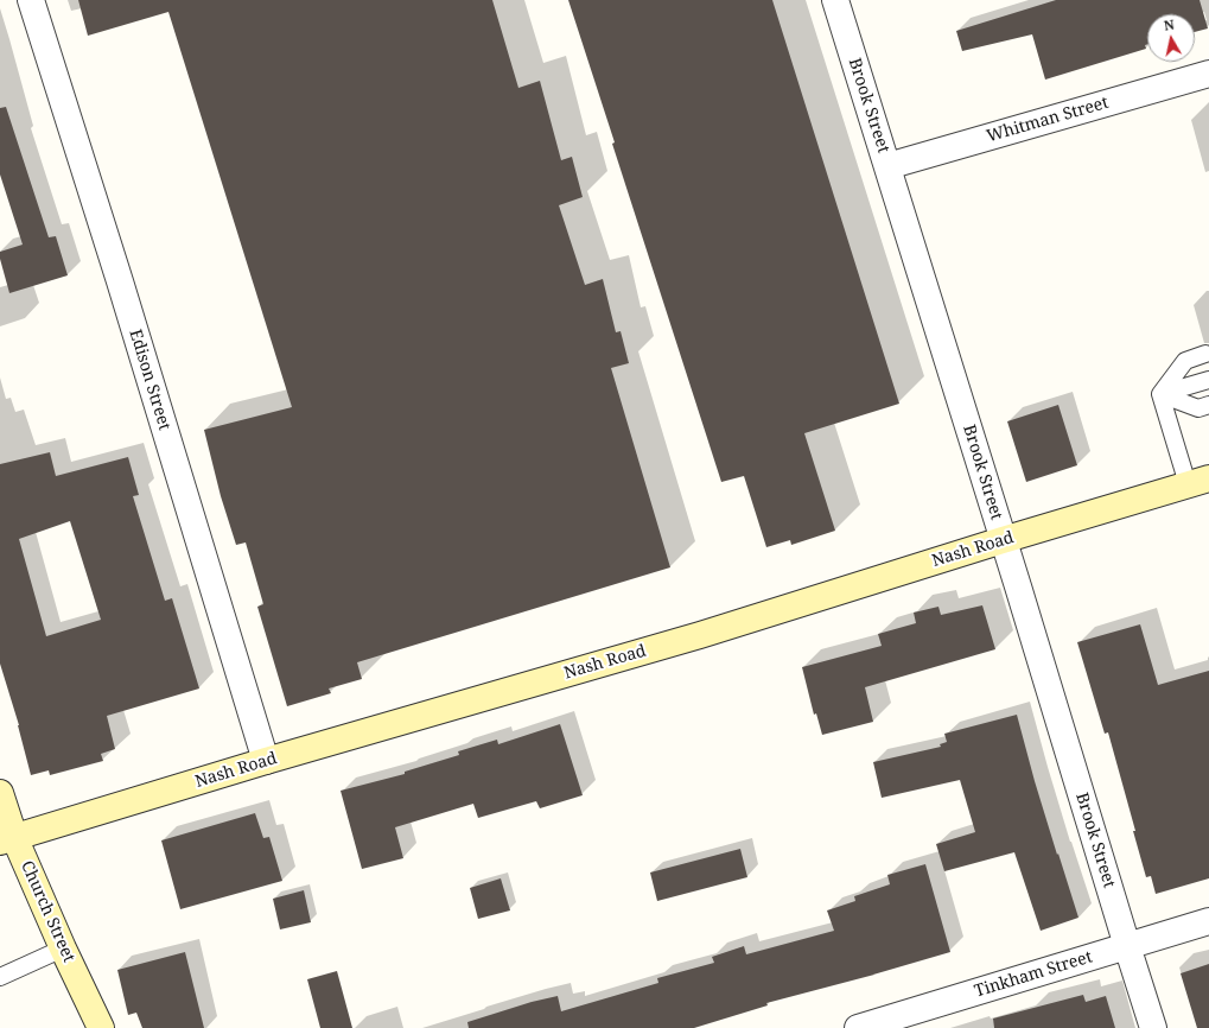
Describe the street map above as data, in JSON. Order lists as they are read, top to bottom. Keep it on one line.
{"streets":{"main road":["Nash Road","Church Street"],"street":["Brook Street","Whitman Street","Edison Street","Tinkham Street"]},"crossings":[["Brook Street","Whitman Street"],["Brook Street","Nash Road"],["Brook Street","Tinkham Street"],["Edison Street","Nash Road"],["Nash Road","Church Street"]],"north":"top"}
